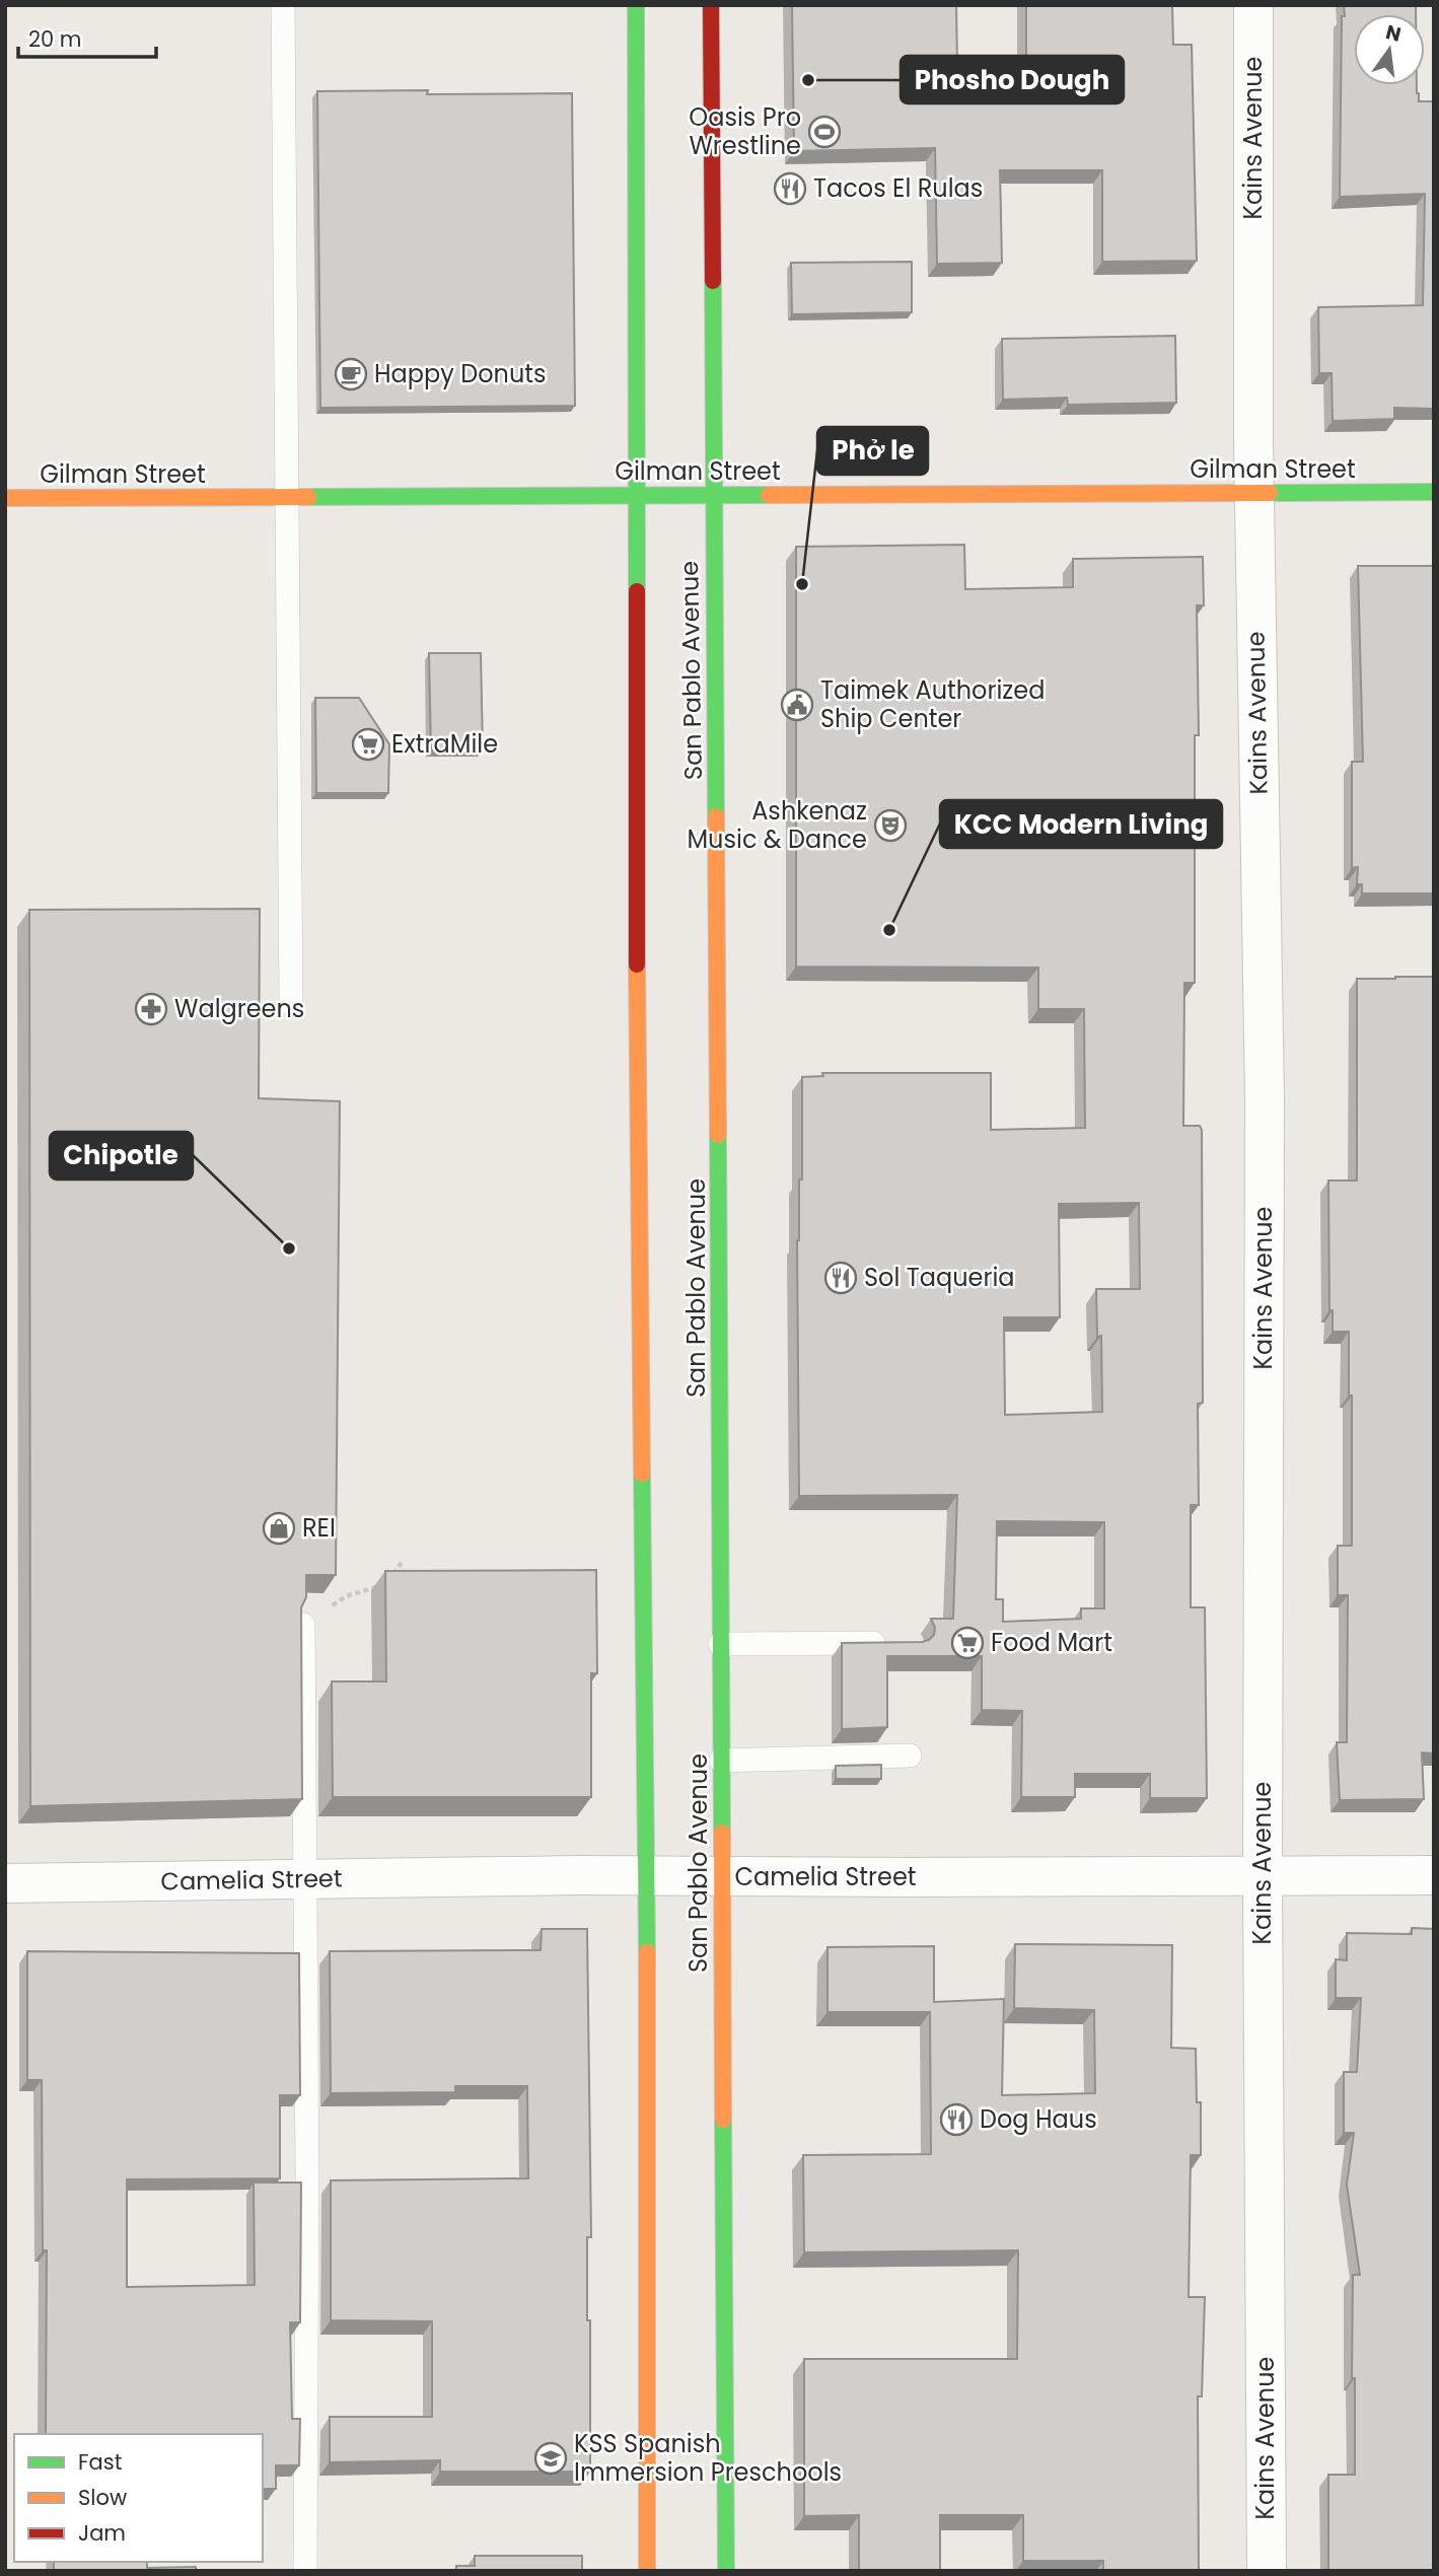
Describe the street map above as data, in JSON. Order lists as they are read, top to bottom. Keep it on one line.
{"streets":{"main road":["Gilman Street","San Pablo Avenue"],"street":["Kains Avenue","Camelia Street"]},"crossings":[["Kains Avenue","Gilman Street"],["Kains Avenue","Camelia Street"],["Gilman Street","San Pablo Avenue"],["San Pablo Avenue","Camelia Street"]],"places":{"other":["Phosho Dough","Phở le","KCC Modern Living","Chipotle"],"sports":["Oasis Pro Wrestline"],"restaurant":["Tacos El Rulas","Sol Taqueria","Dog Haus"],"cafe":["Happy Donuts"],"public building":["Taimek Authorized Ship Center"],"supermarket":["ExtraMile","Food Mart"],"theatre":["Ashkenaz Music & Dance"],"pharmacy":["Walgreens"],"shop":["REI"],"school or university":["KSS Spanish Immersion Preschools"]},"legend":["Fast","Slow","Jam"],"scale_bar":"20 m","north":"top"}
